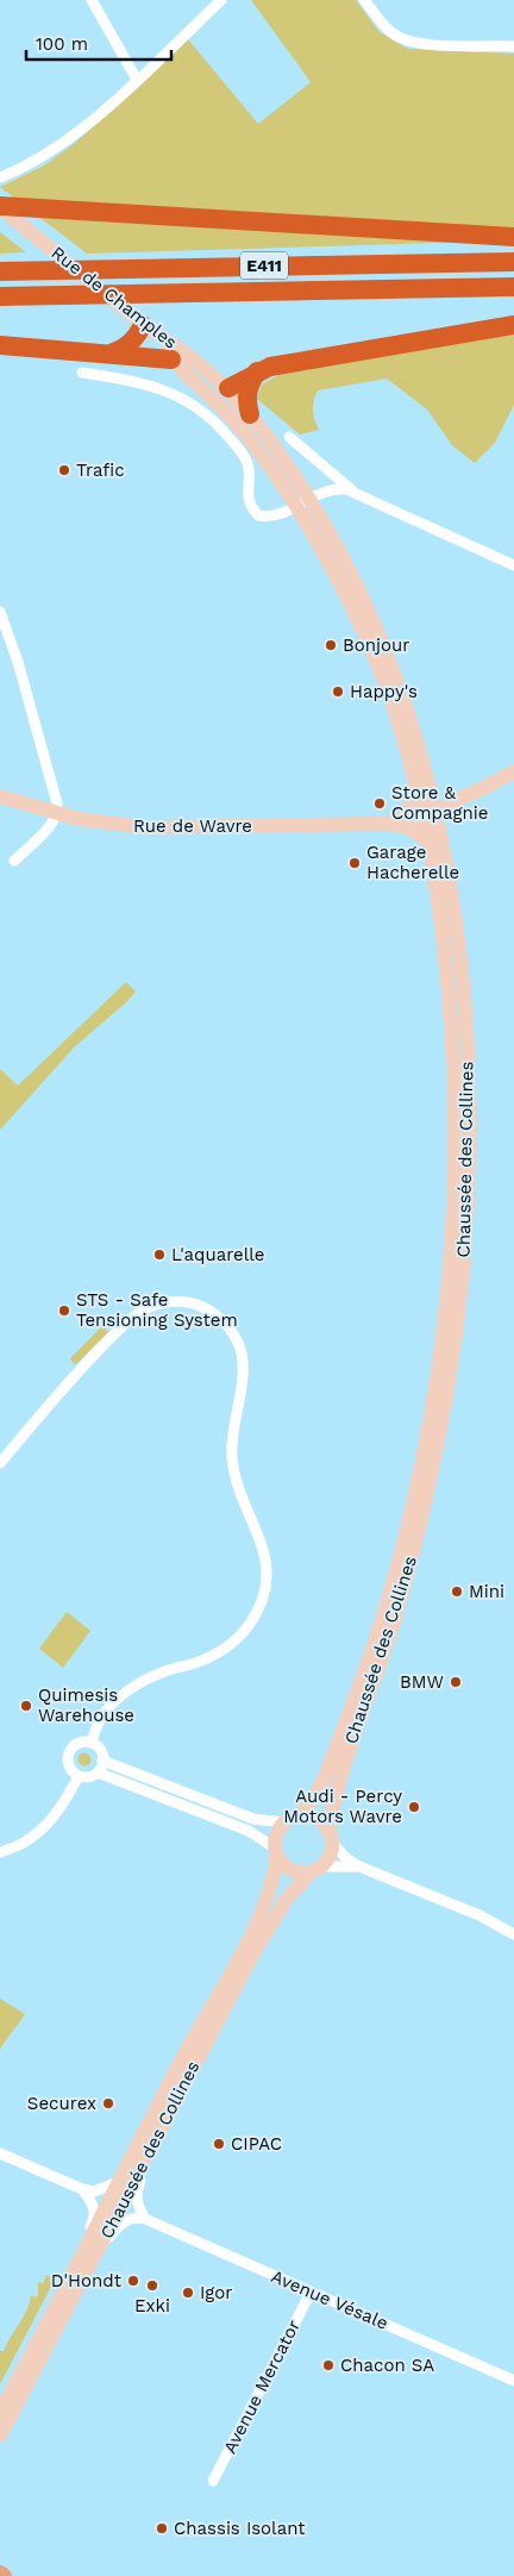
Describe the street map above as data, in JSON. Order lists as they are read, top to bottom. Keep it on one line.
{"streets":{"highway":["E411"],"main road":["Rue de Champles","Rue de Wavre","Chaussée des Collines"],"street":["Avenue Vésale","Avenue Mercator"]},"crossings":[["Rue de Champles","Chaussée des Collines"],["Rue de Wavre","Chaussée des Collines"],["Avenue Vésale","Avenue Mercator"]],"places":["Trafic","Bonjour","Happy's","Store & Compagnie","Garage Hacherelle","L'aquarelle","STS - Safe Tensioning System","Mini","BMW","Quimesis Warehouse","Audi - Percy Motors Wavre","Securex","CIPAC","D'Hondt","Exki","Igor","Chacon SA","Chassis Isolant"],"scale_bar":"100 m"}
